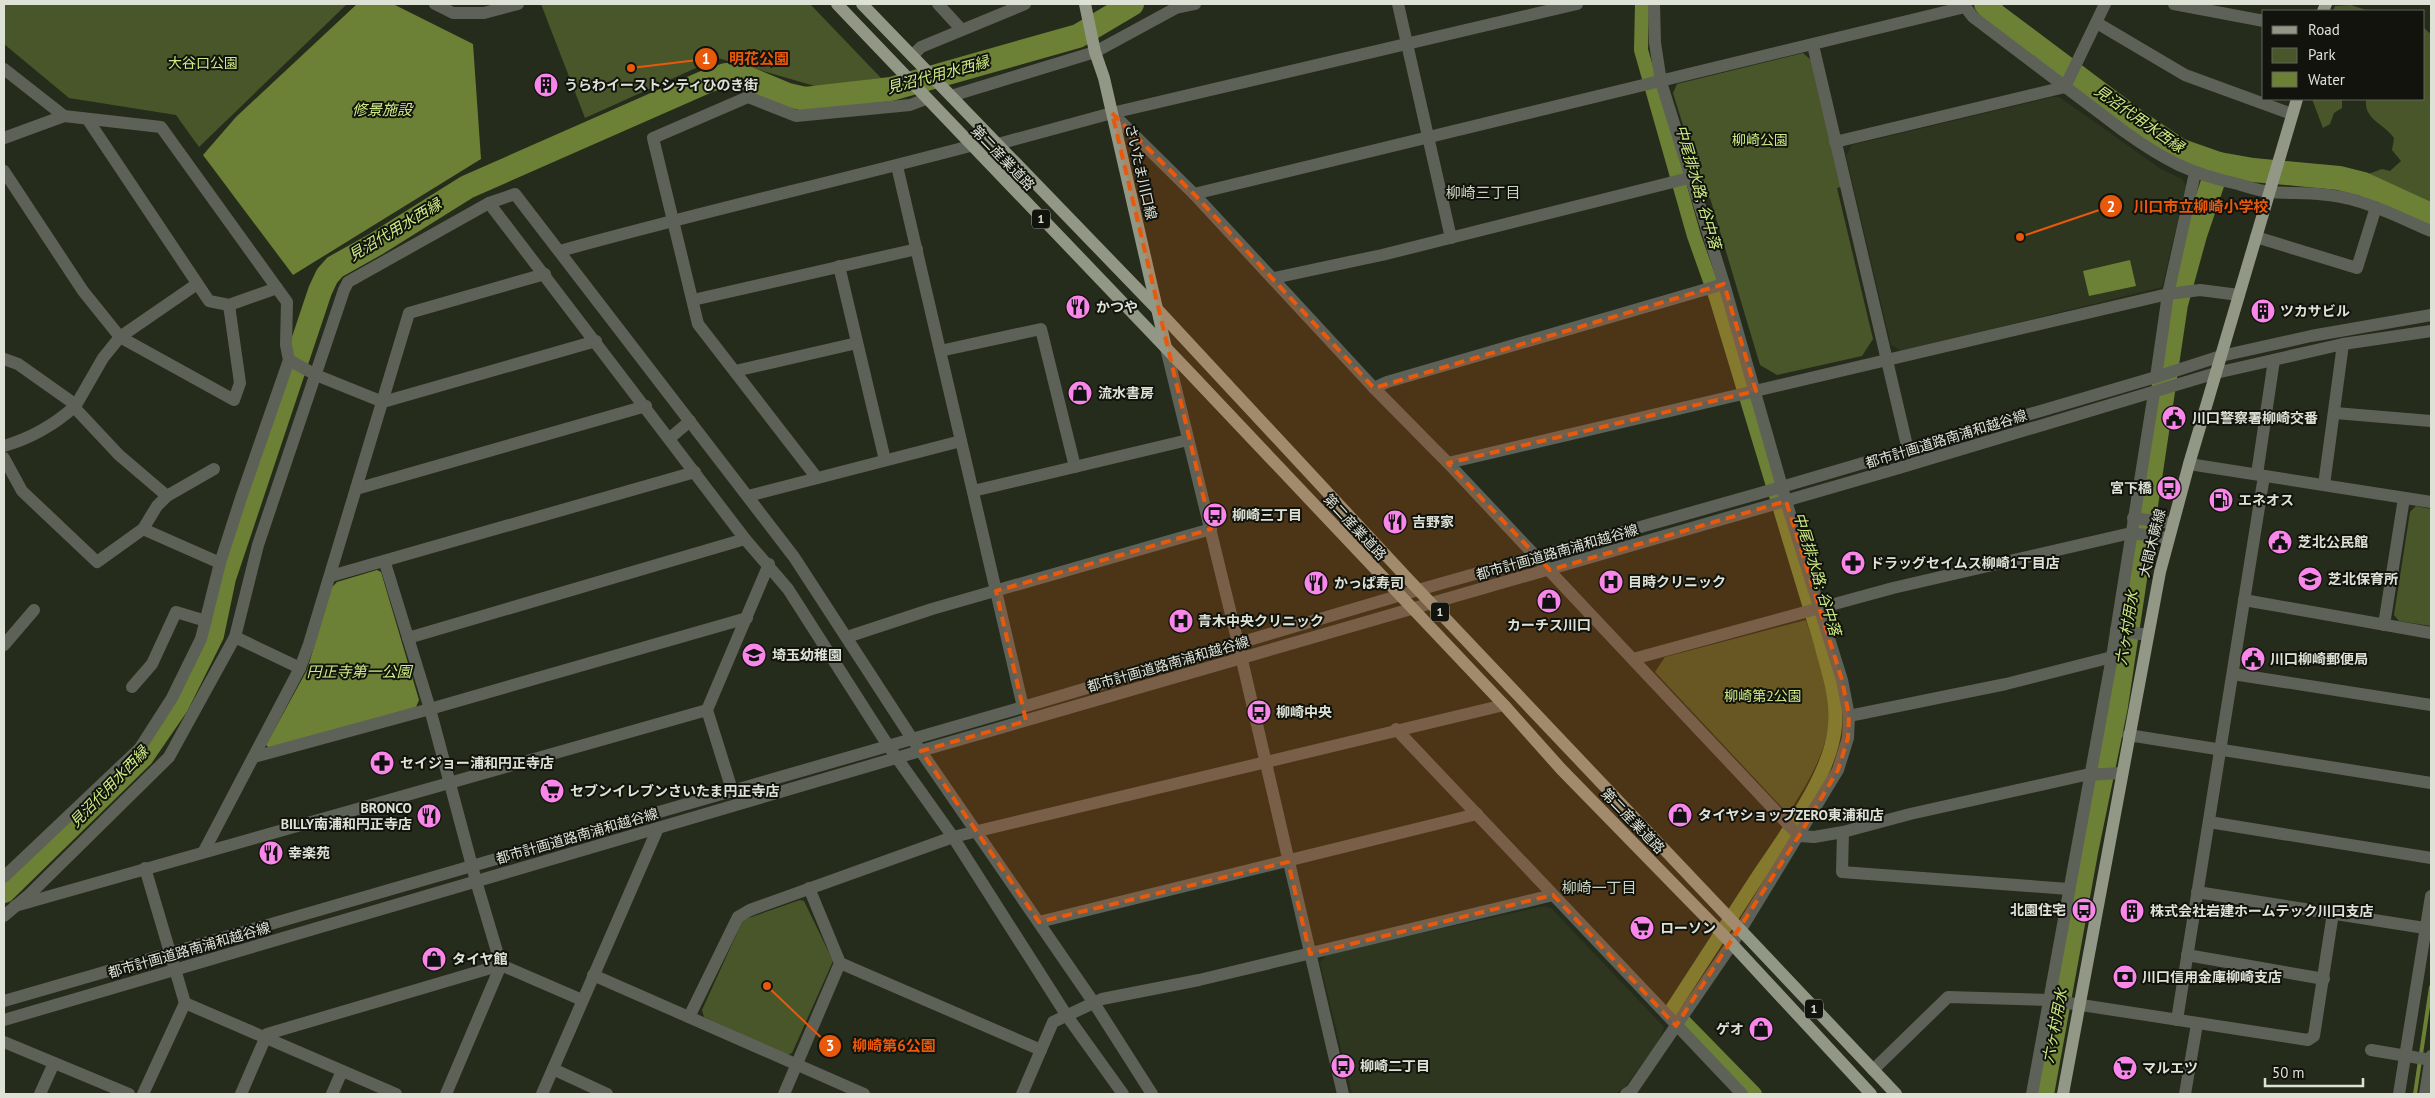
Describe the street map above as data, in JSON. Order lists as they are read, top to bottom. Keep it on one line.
{"streets":{"main road":["第二産業道路","さいたま川口線","1","大間木蕨線"],"street":["都市計画道路南浦和越谷線"]},"crossings":[["第二産業道路","さいたま川口線"],["第二産業道路","都市計画道路南浦和越谷線"],["都市計画道路南浦和越谷線","大間木蕨線"]],"districts":["柳崎三丁目","柳崎一丁目"],"water":["見沼代用水西縁","修景施設","中尾排水路; 谷中落","六ヶ村用水","円正寺第一公園"],"parks":["大谷口公園","柳崎公園","柳崎第2公園"],"places":{"other":["明花公園","川口市立柳崎小学校","柳崎第6公園"],"building":["うらわイーストシティひのき街","ツカサビル","株式会社岩建ホームテック川口支店"],"restaurant":["かつや","吉野家","かっぱ寿司","BRONCO BILLY南浦和円正寺店","幸楽苑"],"shop":["流水書房","カーチス川口","タイヤショップZERO東浦和店","タイヤ館","ゲオ"],"public building":["川口警察署柳崎交番","芝北公民館","川口柳崎郵便局"],"bus stop":["宮下橋","柳崎三丁目","柳崎中央","北園住宅","柳崎二丁目"],"fuel station":["エネオス"],"pharmacy":["ドラッグセイムス柳崎1丁目店","セイジョー浦和円正寺店"],"school or university":["芝北保育所","埼玉幼稚園"],"hospital":["目時クリニック","青木中央クリニック"],"supermarket":["セブンイレブンさいたま円正寺店","ローソン","マルエツ"],"bank":["川口信用金庫柳崎支店"]},"legend":["Road","Park","Water"],"scale_bar":"50 m"}
